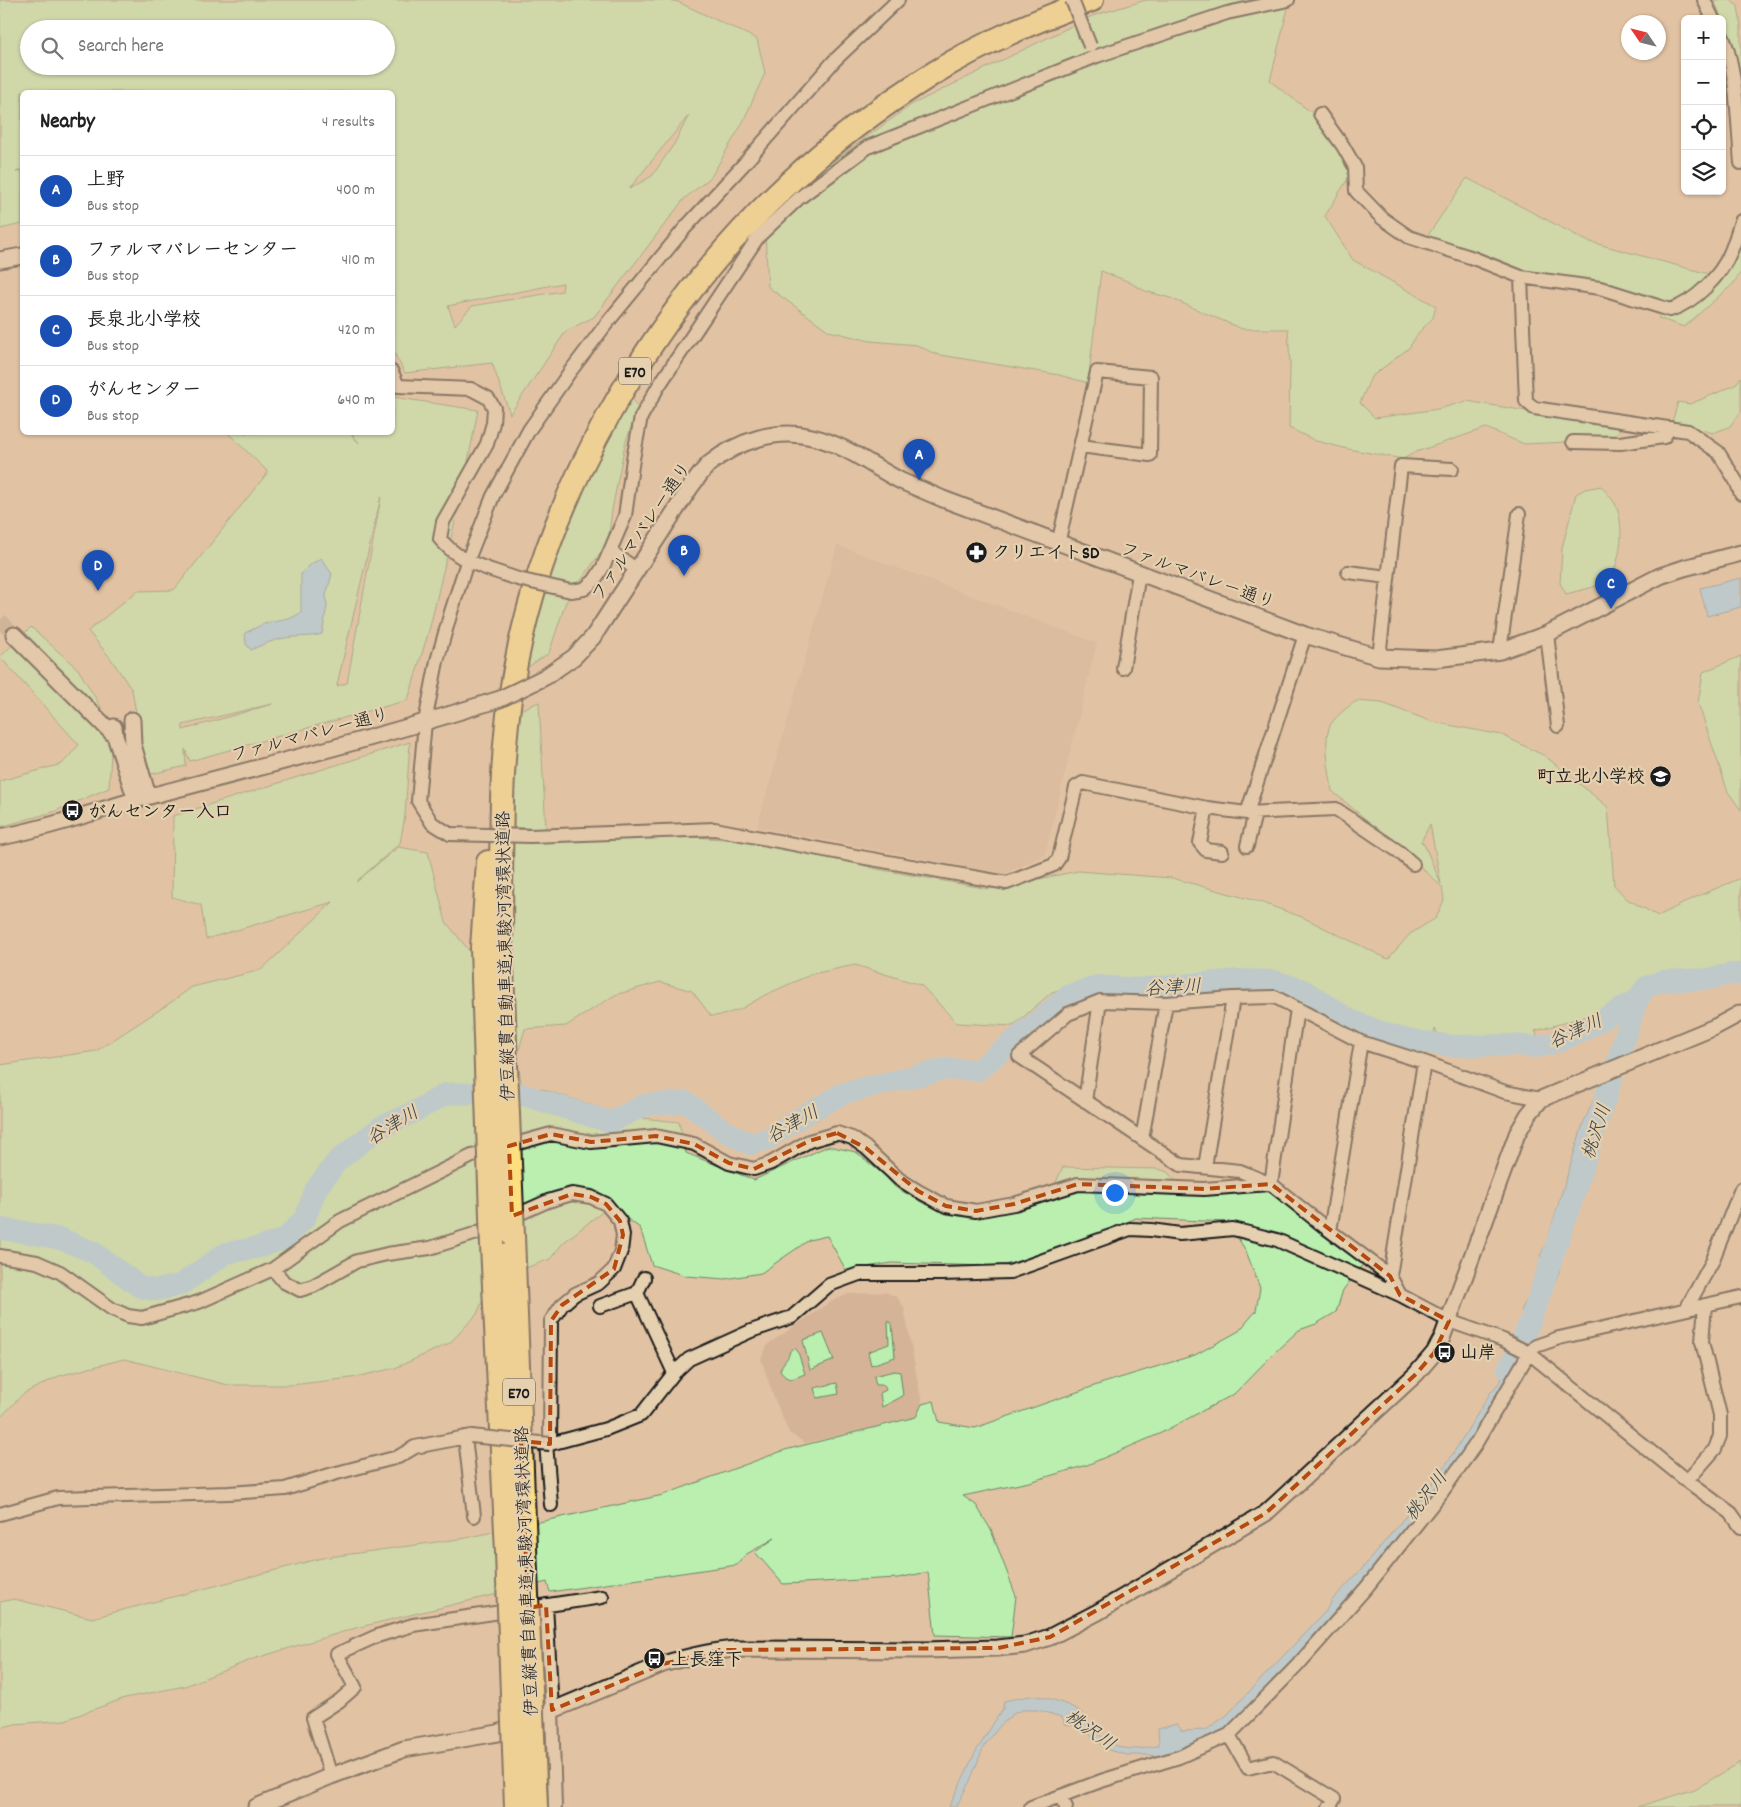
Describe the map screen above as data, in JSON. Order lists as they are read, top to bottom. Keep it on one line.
{"streets":{"highway":["E70","伊豆縦貫自動車道;東駿河湾環状道路"],"street":["ファルマバレー通り"]},"water":["谷津川","桃沢川"],"places":{"pharmacy":["クリエイトSD"],"school or university":["町立北小学校"],"bus stop":["がんセンター入口","山岸","上長窪下"]},"north":"top left","page":{"map_buttons":["+","−"],"search":"Search here","heading":["Nearby","4 results"],"list":[{"mark":"A","name":"上野","note":"Bus stop","value":"400 m"},{"mark":"B","name":"ファルマバレーセンター","note":"Bus stop","value":"410 m"},{"mark":"C","name":"長泉北小学校","note":"Bus stop","value":"420 m"},{"mark":"D","name":"がんセンター","note":"Bus stop","value":"640 m"}],"pins":["A","B","D","C"]}}
